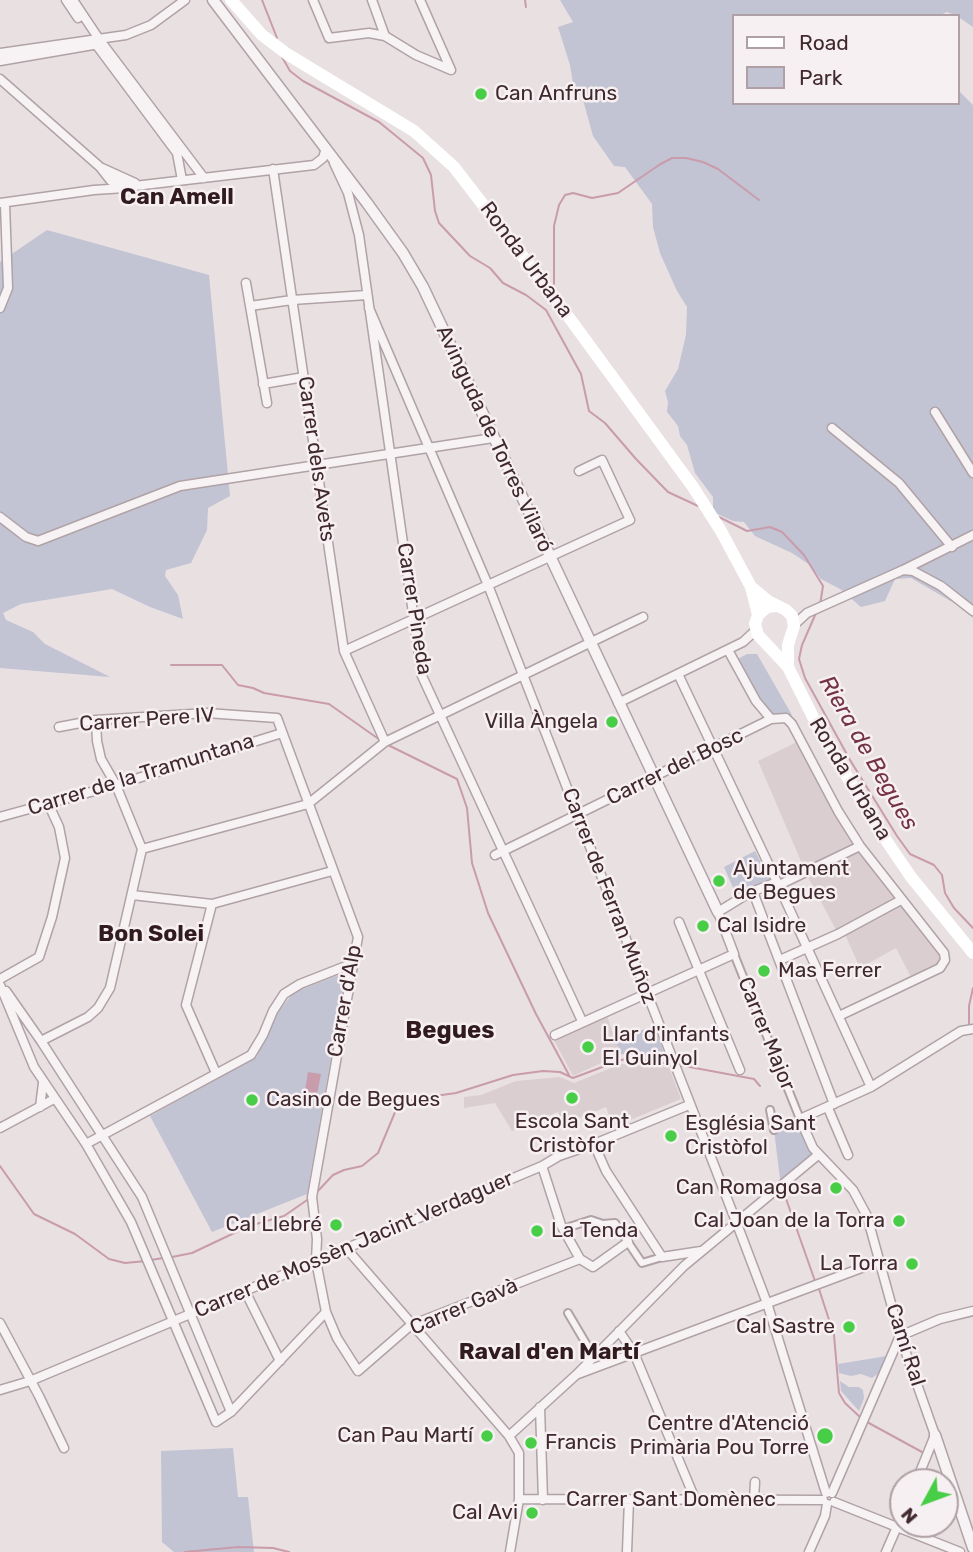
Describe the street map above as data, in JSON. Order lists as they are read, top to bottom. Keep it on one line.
{"streets":{"main road":["Ronda Urbana"],"street":["Avinguda de Torres Vilaró","Carrer dels Avets","Carrer Pineda","Carrer Pere IV","Carrer del Bosc","Carrer de la Tramuntana","Carrer de Ferran Muñoz","Carrer d'Alp","Carrer Major","Carrer de Mossèn Jacint Verdaguer","Carrer Gavà","Camí Ral","Carrer Sant Domènec"]},"crossings":[["Avinguda de Torres Vilaró","Carrer Pineda"],["Avinguda de Torres Vilaró","Carrer del Bosc"],["Avinguda de Torres Vilaró","Carrer Major"],["Carrer Pineda","Carrer del Bosc"],["Carrer Pineda","Carrer de Ferran Muñoz"],["Carrer Pere IV","Carrer d'Alp"],["Carrer del Bosc","Carrer de Ferran Muñoz"],["Carrer de la Tramuntana","Carrer d'Alp"],["Carrer de Ferran Muñoz","Carrer de Mossèn Jacint Verdaguer"],["Carrer de Ferran Muñoz","Carrer Sant Domènec"],["Carrer d'Alp","Carrer de Mossèn Jacint Verdaguer"],["Carrer d'Alp","Carrer Gavà"],["Carrer Major","Camí Ral"]],"districts":["Can Amell","Bon Solei","Begues","Raval d'en Martí"],"water":["Riera de Begues"],"places":["Can Anfruns","Villa Àngela","Ajuntament de Begues","Cal Isidre","Mas Ferrer","Llar d'infants El Guinyol","Escola Sant Cristòfor","Casino de Begues","Església Sant Cristòfol","Can Romagosa","Cal Joan de la Torra","Cal Llebré","La Tenda","La Torra","Cal Sastre","Can Pau Martí","Centre d'Atenció Primària Pou Torre","Francis","Cal Avi"],"legend":["Road","Park"],"north":"bottom left"}
